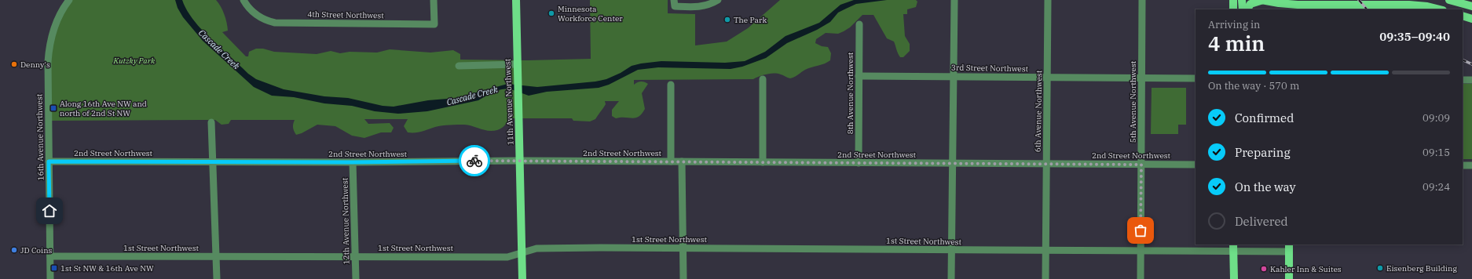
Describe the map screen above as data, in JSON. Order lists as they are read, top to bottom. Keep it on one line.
{"streets":{"main road":["11th Avenue Northwest"],"street":["4th Street Northwest","3rd Street Northwest","8th Avenue Northwest","5th Avenue Northwest","6th Avenue Northwest","16th Avenue Northwest","2nd Street Northwest","12th Avenue Northwest","1st Street Northwest"]},"crossings":[["3rd Street Northwest","8th Avenue Northwest"],["3rd Street Northwest","5th Avenue Northwest"],["3rd Street Northwest","6th Avenue Northwest"],["8th Avenue Northwest","2nd Street Northwest"],["11th Avenue Northwest","2nd Street Northwest"],["11th Avenue Northwest","1st Street Northwest"],["5th Avenue Northwest","2nd Street Northwest"],["5th Avenue Northwest","1st Street Northwest"],["6th Avenue Northwest","2nd Street Northwest"],["6th Avenue Northwest","1st Street Northwest"],["16th Avenue Northwest","2nd Street Northwest"],["16th Avenue Northwest","1st Street Northwest"],["2nd Street Northwest","12th Avenue Northwest"],["12th Avenue Northwest","1st Street Northwest"]],"water":["Cascade Creek"],"parks":["Kutzky Park"],"places":{"other":["Minnesota Workforce Center","The Park","Denny's","JD Coins","Eisenberg Building","Kahler Inn & Suites"],"transit":["Along 16th Ave NW and north of 2nd St NW","1st St NW & 16th Ave NW"]},"page":{"heading":["4 min","Arriving in","09:35–09:40"],"bar":"On the way · 570 m","list":[["Confirmed","09:09"],["Preparing","09:15"],["On the way","09:24"],"Delivered"]}}
